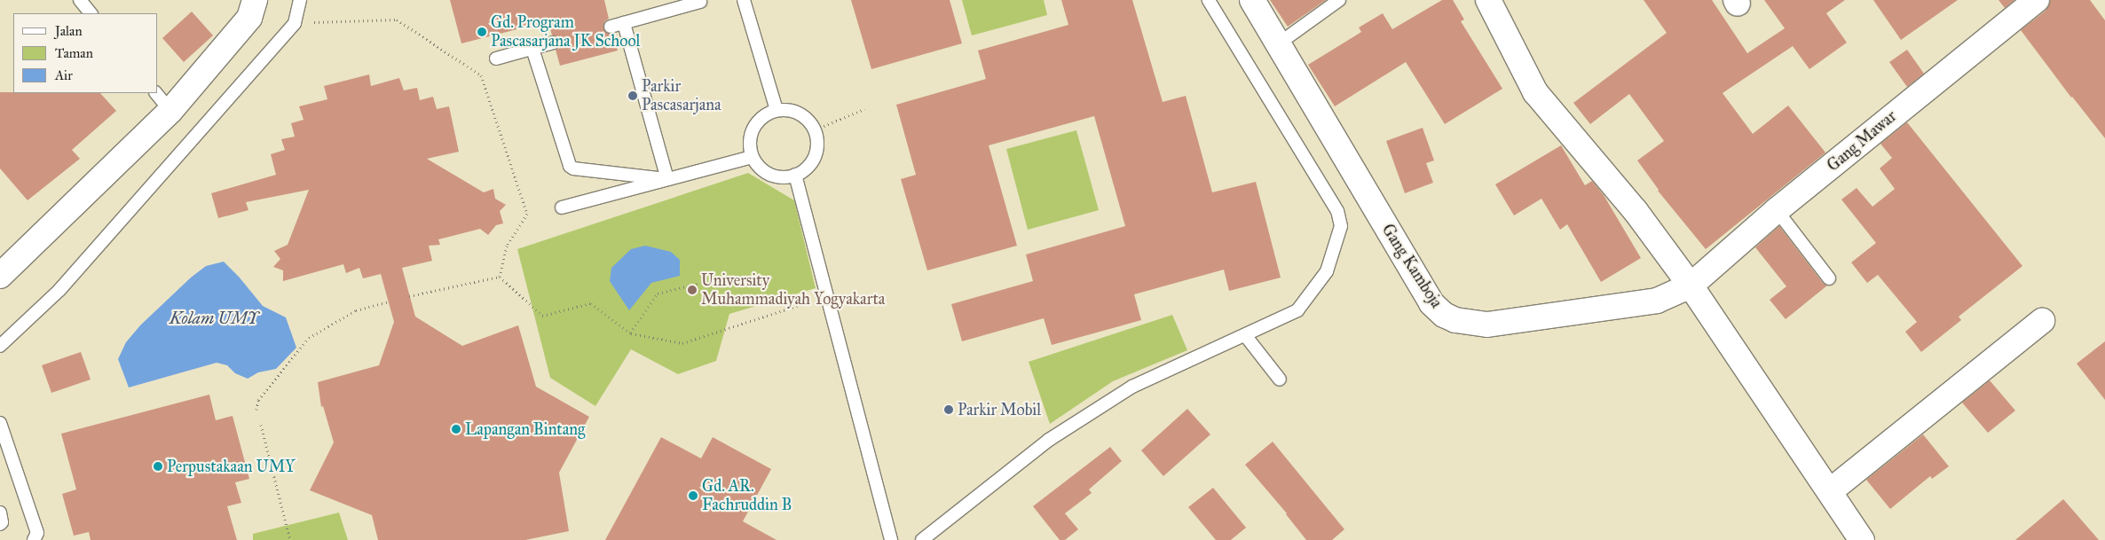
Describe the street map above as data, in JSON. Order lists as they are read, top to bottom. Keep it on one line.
{"streets":{"street":["Gang Mawar","Gang Kamboja"]},"crossings":[["Gang Mawar","Gang Kamboja"]],"water":["Kolam UMY"],"places":["Gd. Program Pascasarjana JK School","Parkir Pascasarjana","University Muhammadiyah Yogyakarta","Parkir Mobil","Lapangan Bintang","Perpustakaan UMY","Gd. AR. Fachruddin B"],"legend":["Jalan","Taman","Air"]}
